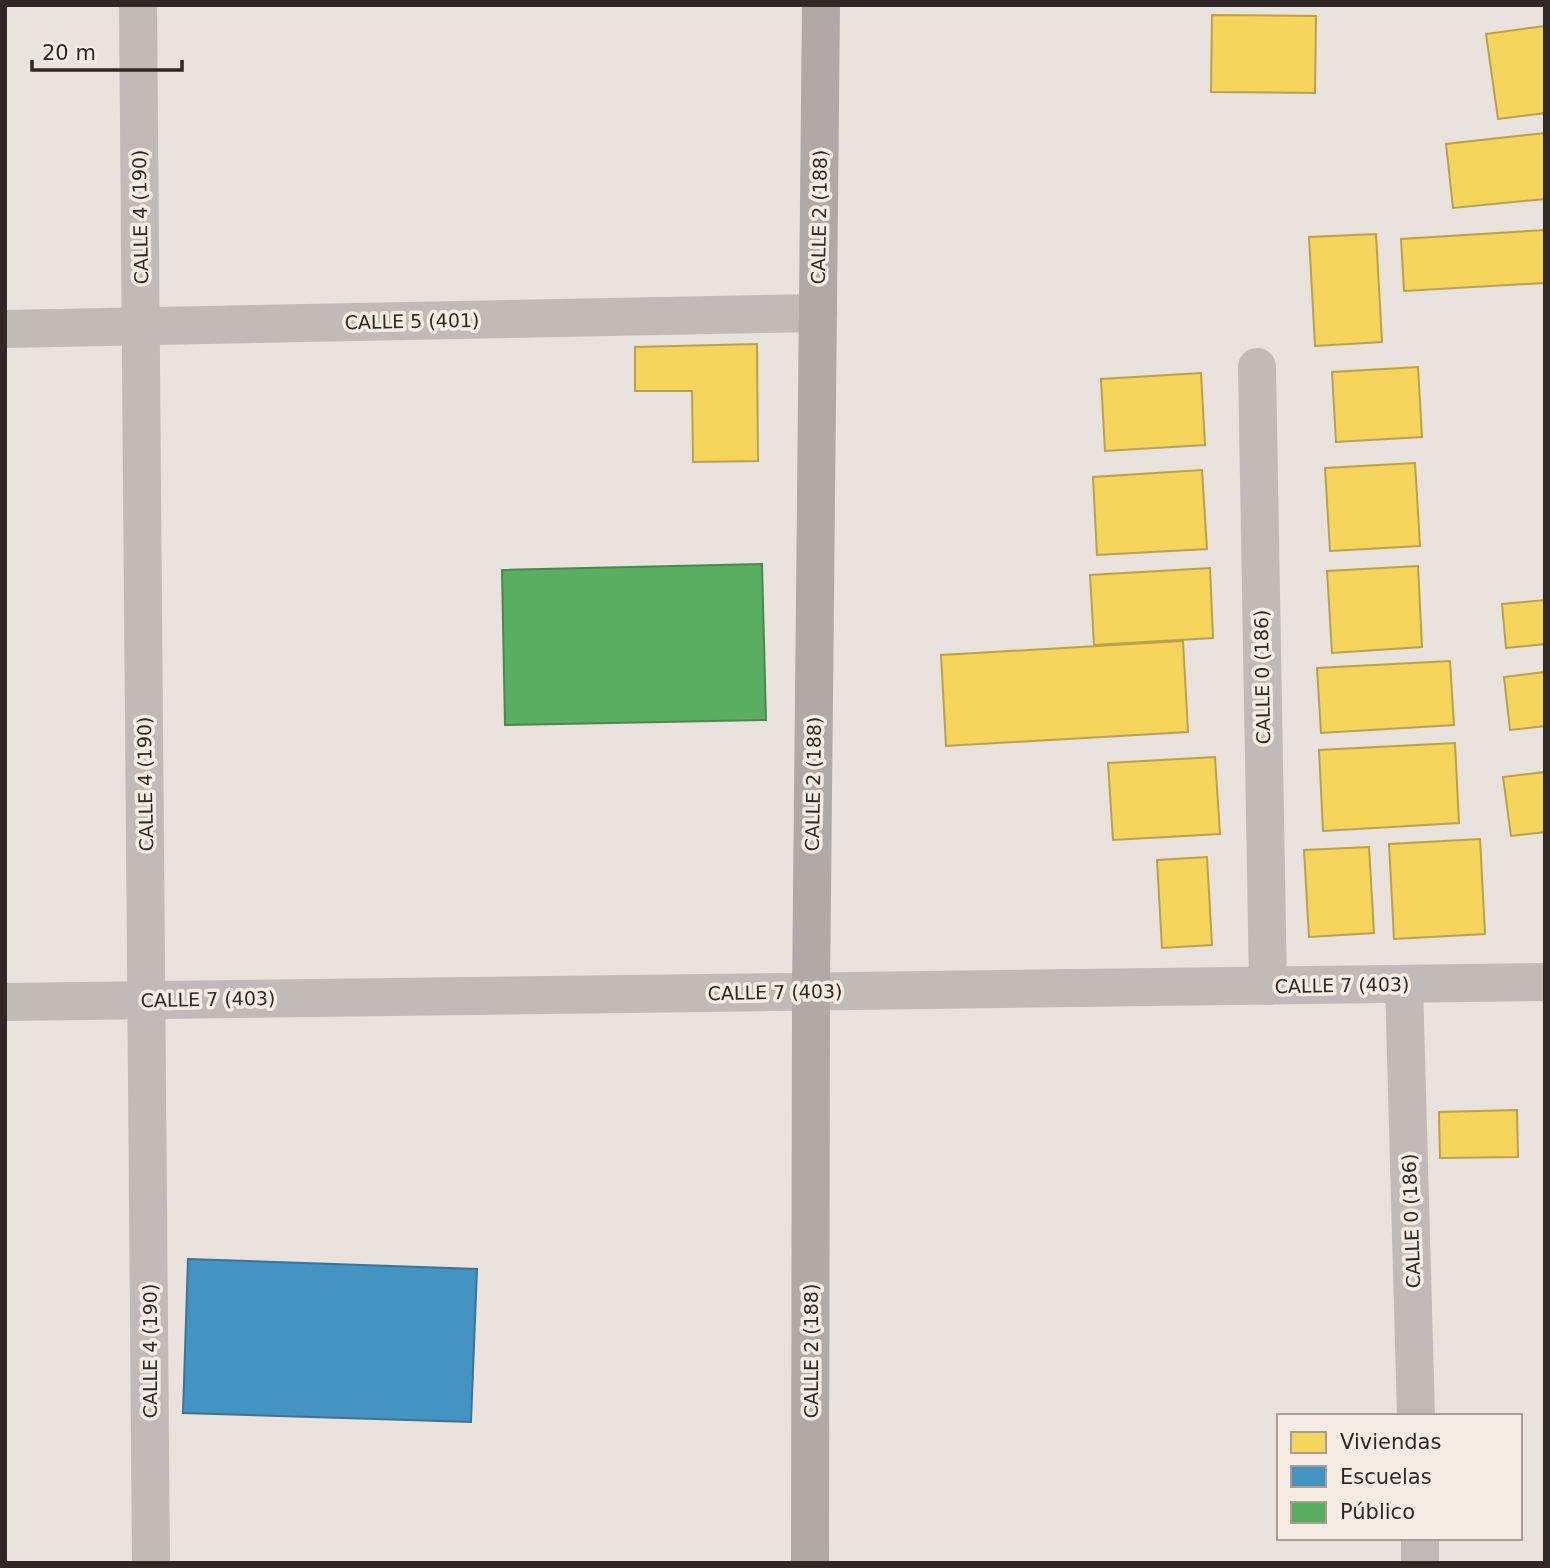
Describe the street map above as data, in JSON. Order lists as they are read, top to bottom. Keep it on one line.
{"streets":{"main road":["CALLE 2 (188)"],"street":["CALLE 4 (190)","CALLE 5 (401)","CALLE 0 (186)","CALLE 7 (403)"]},"crossings":[["CALLE 4 (190)","CALLE 5 (401)"],["CALLE 4 (190)","CALLE 7 (403)"],["CALLE 2 (188)","CALLE 5 (401)"],["CALLE 2 (188)","CALLE 7 (403)"],["CALLE 0 (186)","CALLE 7 (403)"]],"legend":["Viviendas","Escuelas","Público"],"scale_bar":"20 m"}
